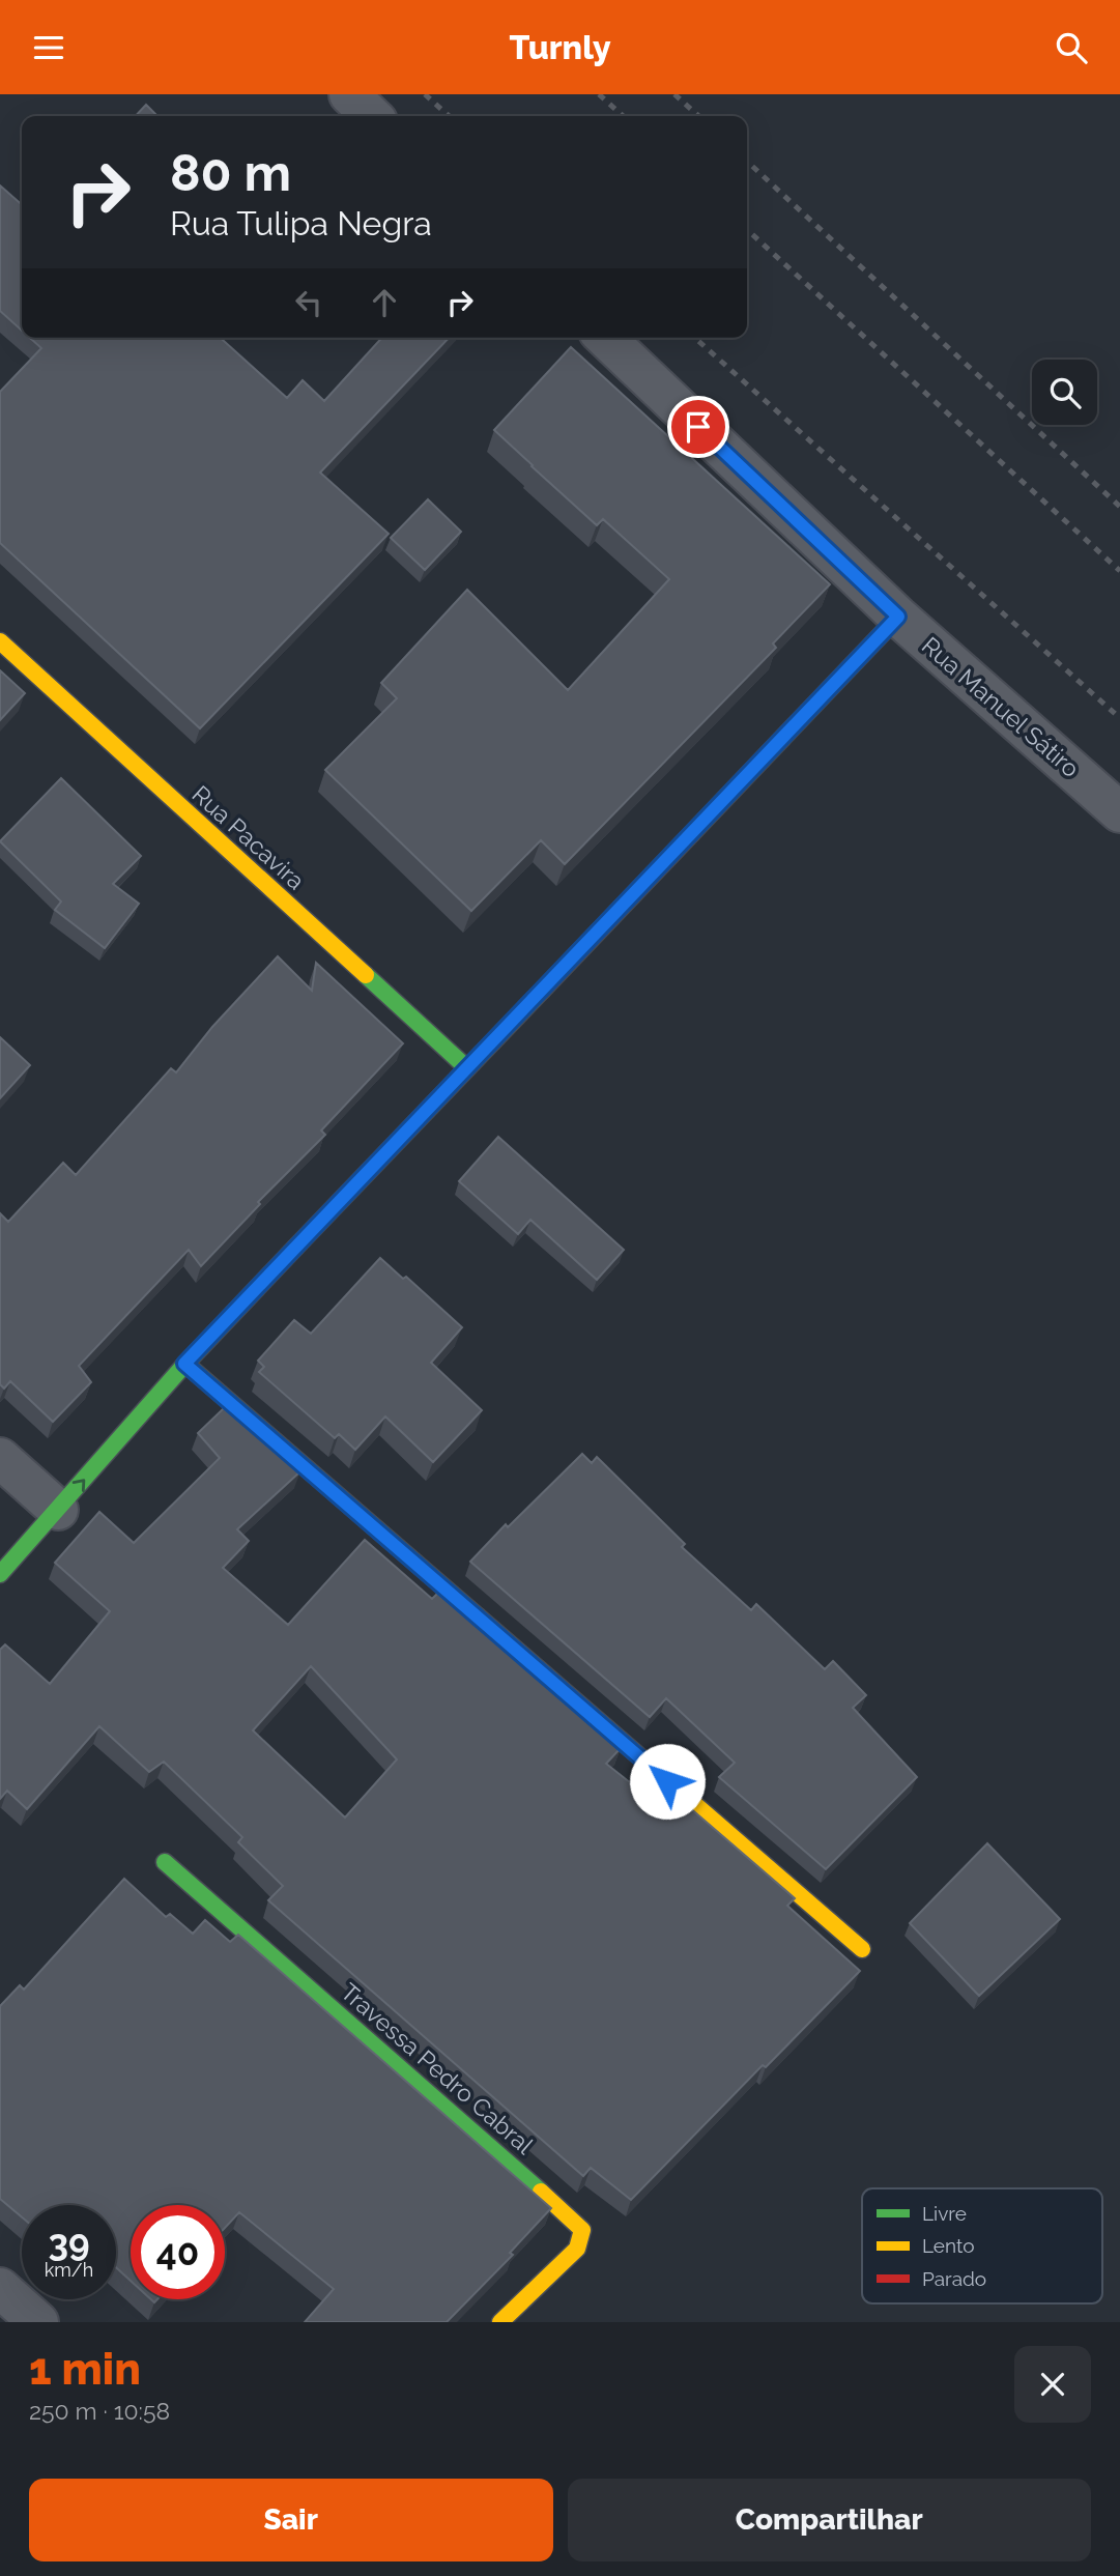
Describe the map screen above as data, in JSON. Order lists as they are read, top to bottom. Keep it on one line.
{"streets":{"street":["Rua Manuel Sátiro","Rua Pacavira","Travessa Pedro Cabral"]},"legend":["Livre","Lento","Parado"],"page":{"header":"Turnly","turn":["80 m","Rua Tulipa Negra"],"speed":"39 km/h","limit":"40","heading":["1 min","250 m · 10:58"],"buttons":["Sair","Compartilhar"]}}
